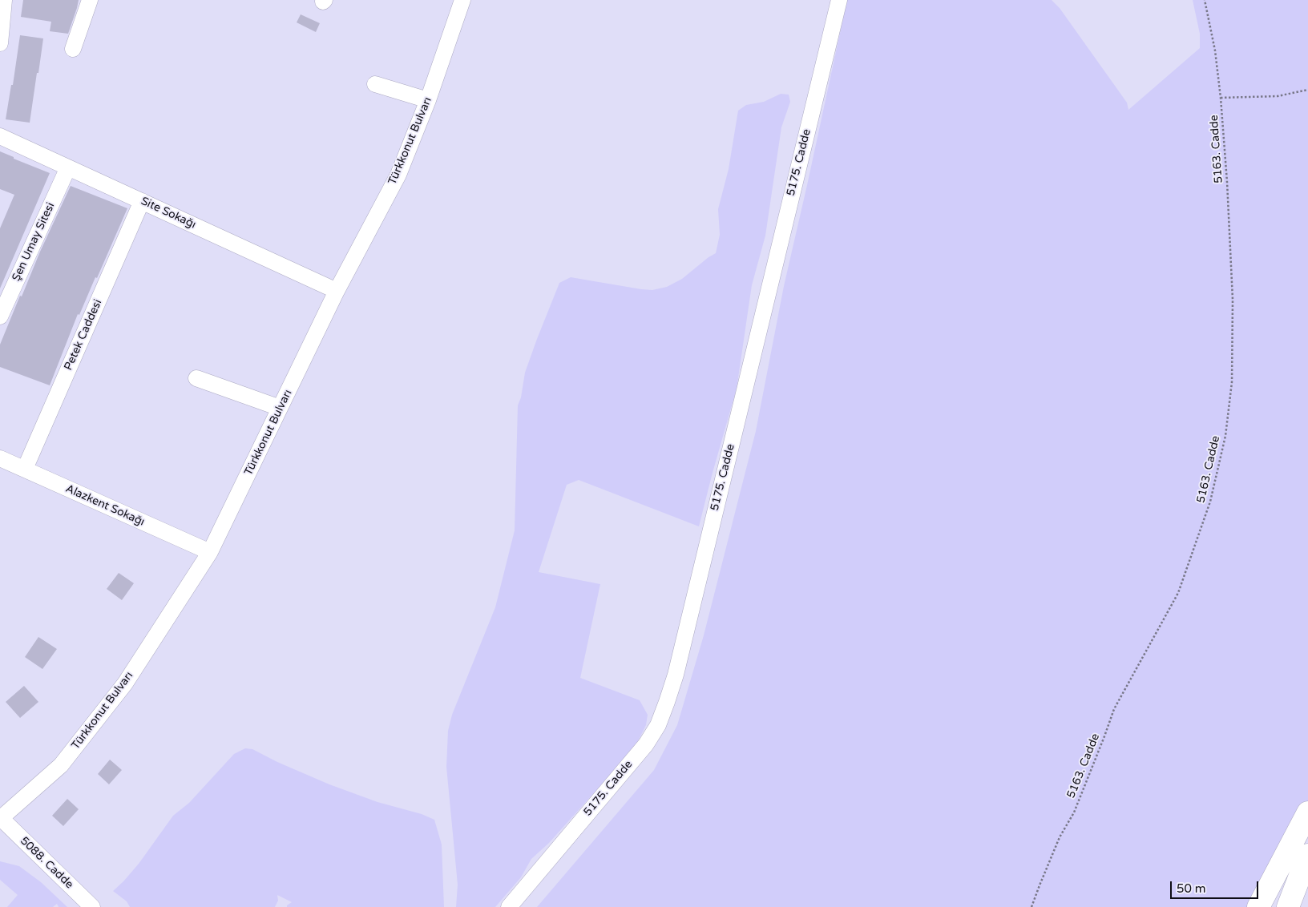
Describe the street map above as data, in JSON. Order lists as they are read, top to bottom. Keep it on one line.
{"streets":{"street":["Türkkonut Bulvarı","5175. Cadde","Site Sokağı","Şen Umay Sitesi","Petek Caddesi","Alazkent Sokağı","5088. Cadde"],"path":["5163. Cadde"]},"crossings":[["Türkkonut Bulvarı","Site Sokağı"],["Türkkonut Bulvarı","Alazkent Sokağı"],["Türkkonut Bulvarı","5088. Cadde"],["Site Sokağı","Şen Umay Sitesi"],["Site Sokağı","Petek Caddesi"],["Petek Caddesi","Alazkent Sokağı"]],"scale_bar":"50 m"}
